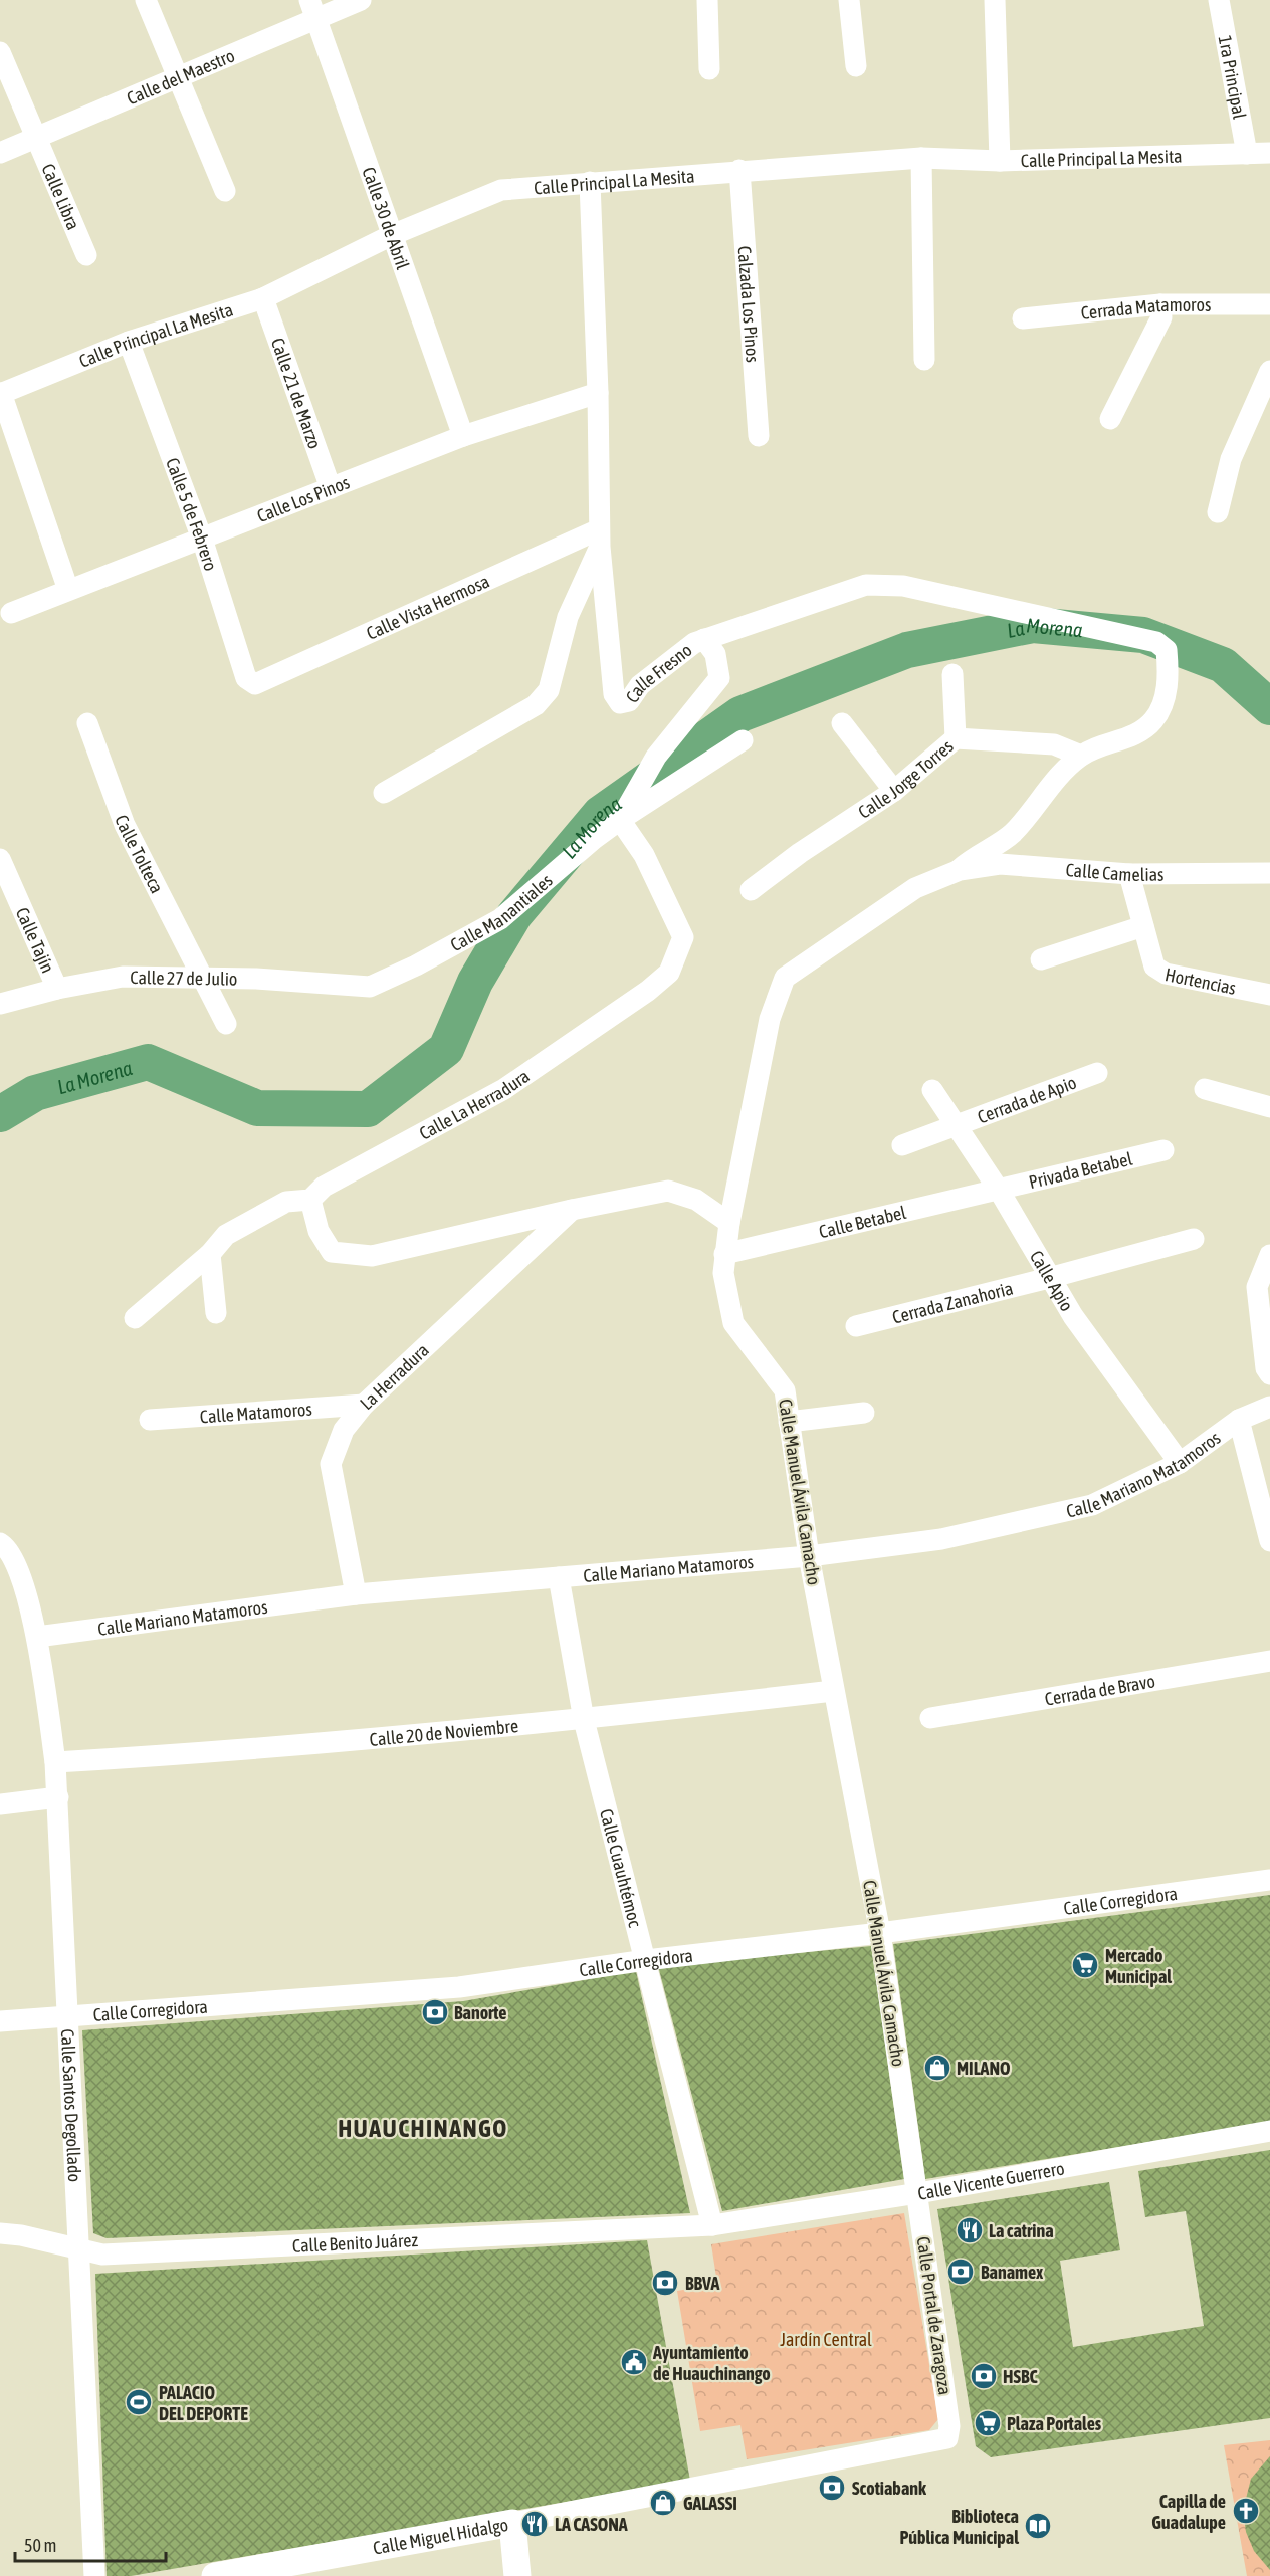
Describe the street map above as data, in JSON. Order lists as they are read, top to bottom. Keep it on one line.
{"streets":{"main road":["Calle Miguel Hidalgo"],"street":["Calle del Maestro","1ra Principal","Calle Principal La Mesita","Calle Libra","Calle 30 de Abril","Calzada Los Pinos","Cerrada Matamoros","Calle 21 de Marzo","Calle Los Pinos","Calle 5 de Febrero","Calle Vista Hermosa","Calle Fresno","Calle Jorge Torres","Calle Tolteca","Calle Camelias","Calle Manantiales","Calle Tajín","Calle 27 de Julio","Hortencias","Cerrada de Apio","Calle La Herradura","Privada Betabel","Calle Betabel","Calle Apio","Cerrada Zanahoria","La Herradura","Calle Matamoros","Calle Mariano Matamoros","Calle Manuel Ávila Camacho","Cerrada de Bravo","Calle 20 de Noviembre","Calle Cuauhtémoc","Calle Corregidora","Calle Santos Degollado","Calle Vicente Guerrero","Calle Benito Juárez","Calle Portal de Zaragoza"]},"crossings":[["Calle del Maestro","Calle Libra"],["Calle del Maestro","Calle 30 de Abril"],["1ra Principal","Calle Principal La Mesita"],["Calle Principal La Mesita","Calle 30 de Abril"],["Calle Principal La Mesita","Calzada Los Pinos"],["Calle Principal La Mesita","Calle 21 de Marzo"],["Calle Principal La Mesita","Calle 5 de Febrero"],["Calle Principal La Mesita","Calle Fresno"],["Calle 30 de Abril","Calle Los Pinos"],["Calle 21 de Marzo","Calle Los Pinos"],["Calle Los Pinos","Calle 5 de Febrero"],["Calle Los Pinos","Calle Fresno"],["Calle 5 de Febrero","Calle Vista Hermosa"],["Calle Vista Hermosa","Calle Fresno"],["Calle Fresno","Calle Jorge Torres"],["Calle Fresno","Calle Manantiales"],["Calle Tolteca","Calle 27 de Julio"],["Calle Camelias","Hortencias"],["Calle Camelias","Calle Manuel Ávila Camacho"],["Calle Manantiales","Calle 27 de Julio"],["Calle Manantiales","Calle La Herradura"],["Calle Tajín","Calle 27 de Julio"],["Cerrada de Apio","Calle Apio"],["Privada Betabel","Calle Betabel"],["Privada Betabel","Calle Apio"],["Calle Betabel","Calle Apio"],["Calle Betabel","Calle Manuel Ávila Camacho"],["Calle Apio","Cerrada Zanahoria"],["Calle Apio","Calle Mariano Matamoros"],["La Herradura","Calle Matamoros"],["La Herradura","Calle Mariano Matamoros"],["Calle Mariano Matamoros","Calle Manuel Ávila Camacho"],["Calle Mariano Matamoros","Calle Cuauhtémoc"],["Calle Mariano Matamoros","Calle Santos Degollado"],["Calle Manuel Ávila Camacho","Calle 20 de Noviembre"],["Calle Manuel Ávila Camacho","Calle Corregidora"],["Calle Manuel Ávila Camacho","Calle Vicente Guerrero"],["Calle Manuel Ávila Camacho","Calle Portal de Zaragoza"],["Calle 20 de Noviembre","Calle Cuauhtémoc"],["Calle 20 de Noviembre","Calle Santos Degollado"],["Calle Cuauhtémoc","Calle Corregidora"],["Calle Cuauhtémoc","Calle Vicente Guerrero"],["Calle Cuauhtémoc","Calle Benito Juárez"],["Calle Corregidora","Calle Santos Degollado"],["Calle Santos Degollado","Calle Benito Juárez"],["Calle Vicente Guerrero","Calle Benito Juárez"],["Calle Vicente Guerrero","Calle Portal de Zaragoza"],["Calle Portal de Zaragoza","Calle Miguel Hidalgo"]],"districts":["HUAUCHINANGO"],"water":["La Morena"],"parks":["Jardín Central"],"places":{"supermarket":["Mercado Municipal","Plaza Portales"],"bank":["Banorte","Banamex","BBVA","HSBC","Scotiabank"],"shop":["MILANO","GALASSI"],"restaurant":["La catrina","LA CASONA"],"public building":["Ayuntamiento de Huauchinango"],"sports":["PALACIO DEL DEPORTE"],"church":["Capilla de Guadalupe"],"library":["Biblioteca Pública Municipal"]},"scale_bar":"50 m"}
